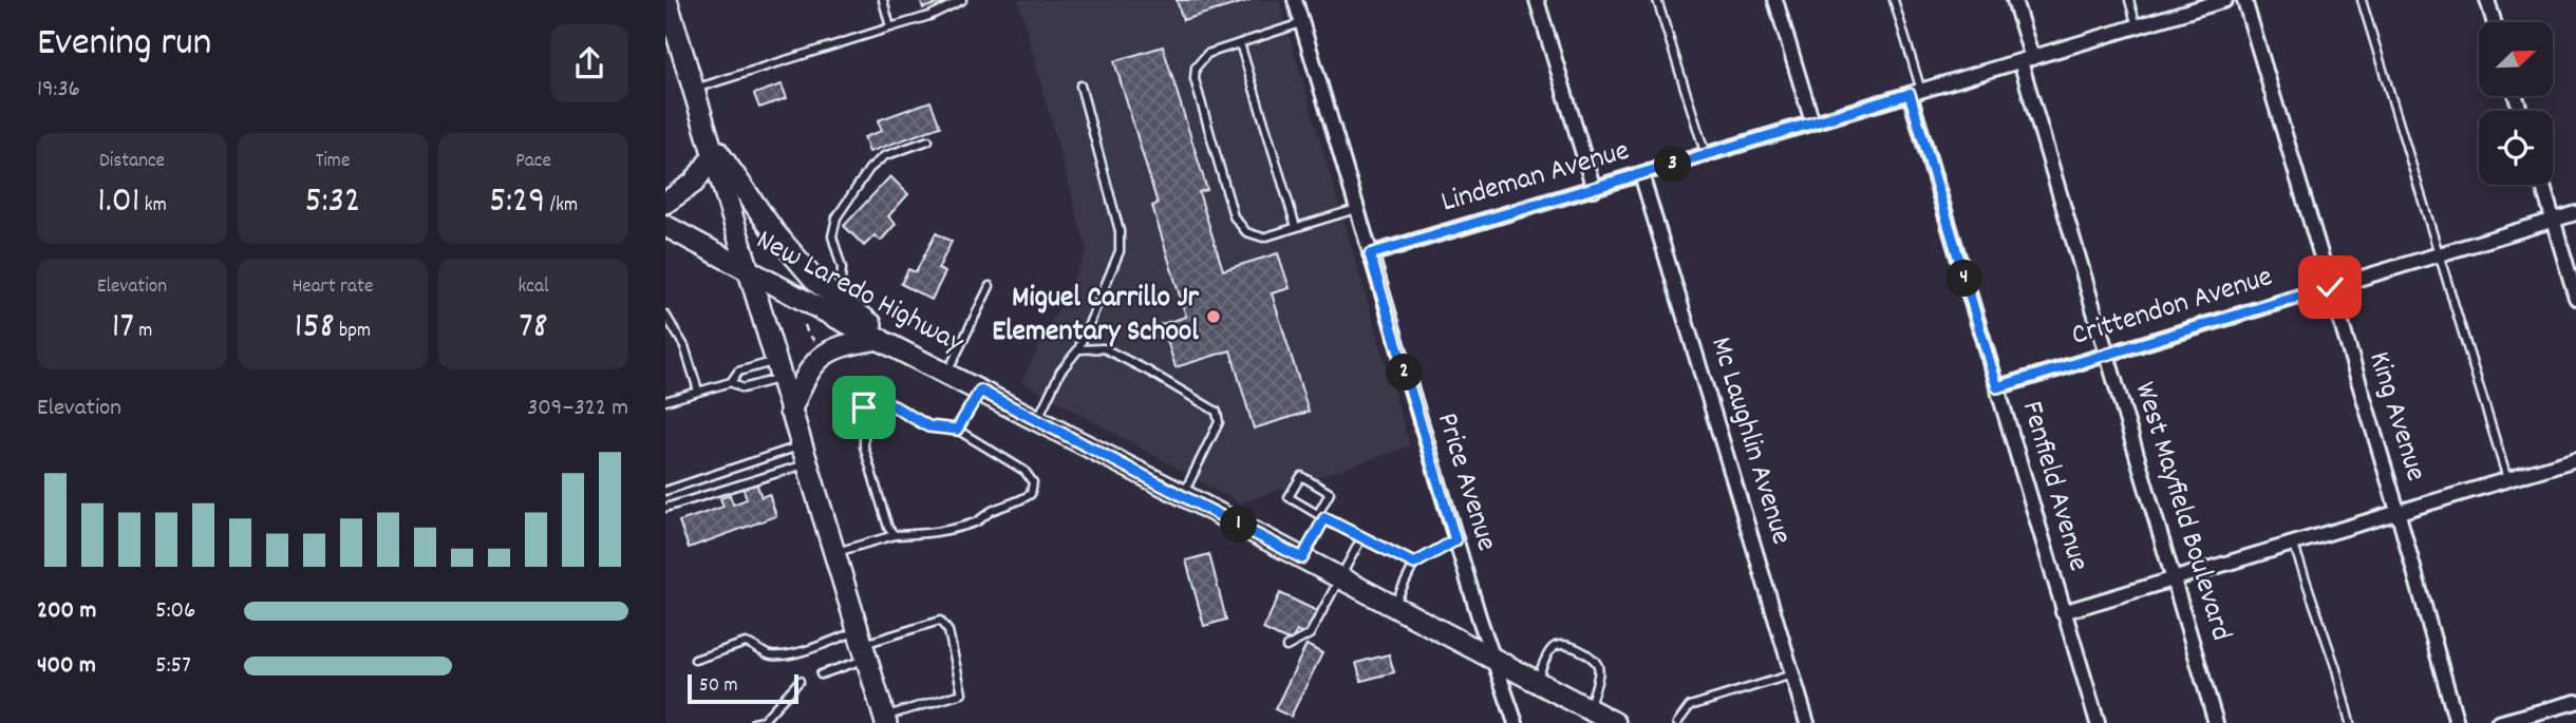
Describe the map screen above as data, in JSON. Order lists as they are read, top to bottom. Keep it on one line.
{"streets":{"main road":["New Laredo Highway"],"street":["Lindeman Avenue","Crittendon Avenue","King Avenue","Mc Laughlin Avenue","Price Avenue","Fenfield Avenue","West Mayfield Boulevard"]},"crossings":[["Lindeman Avenue","Mc Laughlin Avenue"],["Lindeman Avenue","Price Avenue"],["Lindeman Avenue","Fenfield Avenue"],["Lindeman Avenue","West Mayfield Boulevard"],["New Laredo Highway","Price Avenue"],["Crittendon Avenue","King Avenue"],["Crittendon Avenue","Fenfield Avenue"],["Crittendon Avenue","West Mayfield Boulevard"]],"places":["Miguel Carrillo Jr Elementary School"],"scale_bar":"50 m","north":"top right","page":{"heading":["Evening run","19:36"],"stats":[["Distance","1.01 km"],["Time","5:32"],["Pace","5:29 /km"],["Elevation","17 m"],["Heart rate","158 bpm"],["kcal","78"]],"pins":["3","4","2","1"],"chart":["Elevation","309–322 m"],"list":[{"name":"200 m","note":"5:06"},{"name":"400 m","note":"5:57"}],"scale":"50 m"}}
